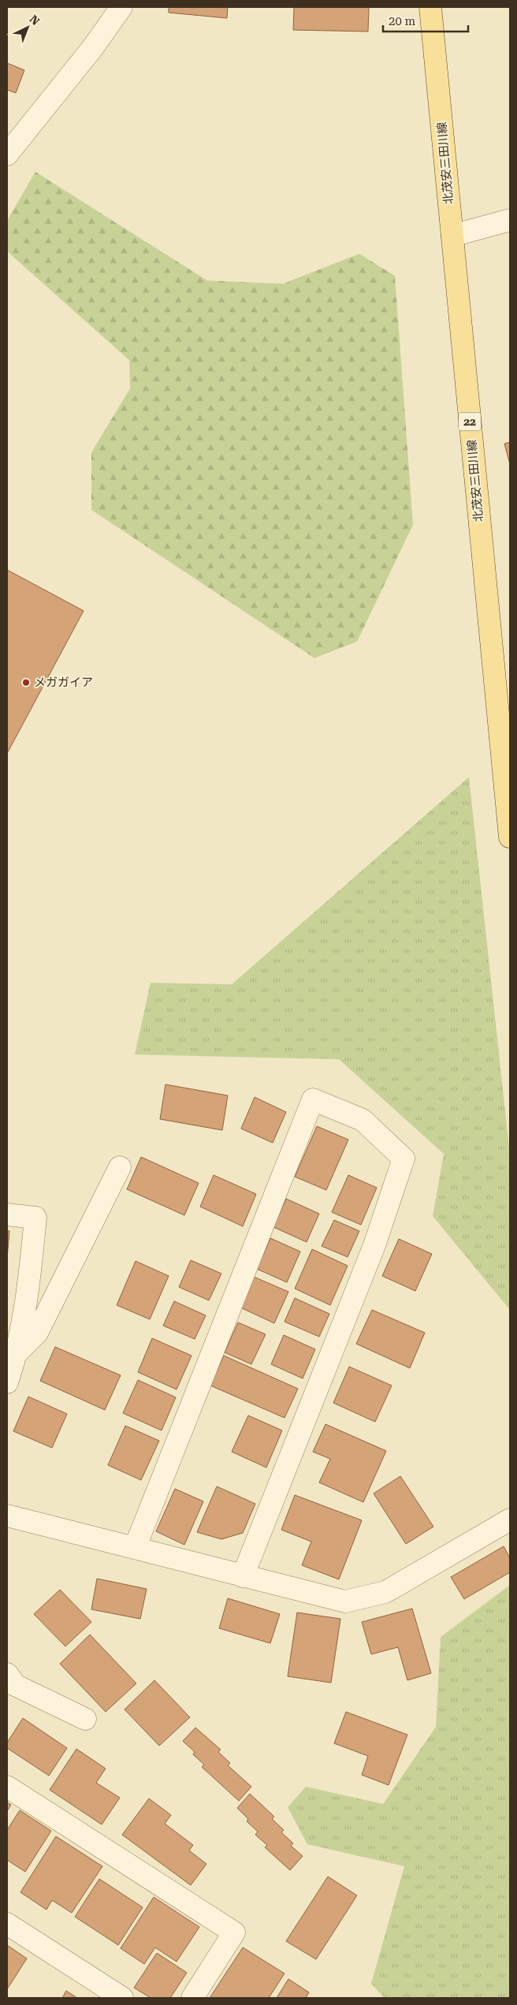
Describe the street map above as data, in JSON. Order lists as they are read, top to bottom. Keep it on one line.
{"streets":{"main road":["北茂安三田川線","22"]},"places":["メガガイア"],"scale_bar":"20 m","north":"top right"}
